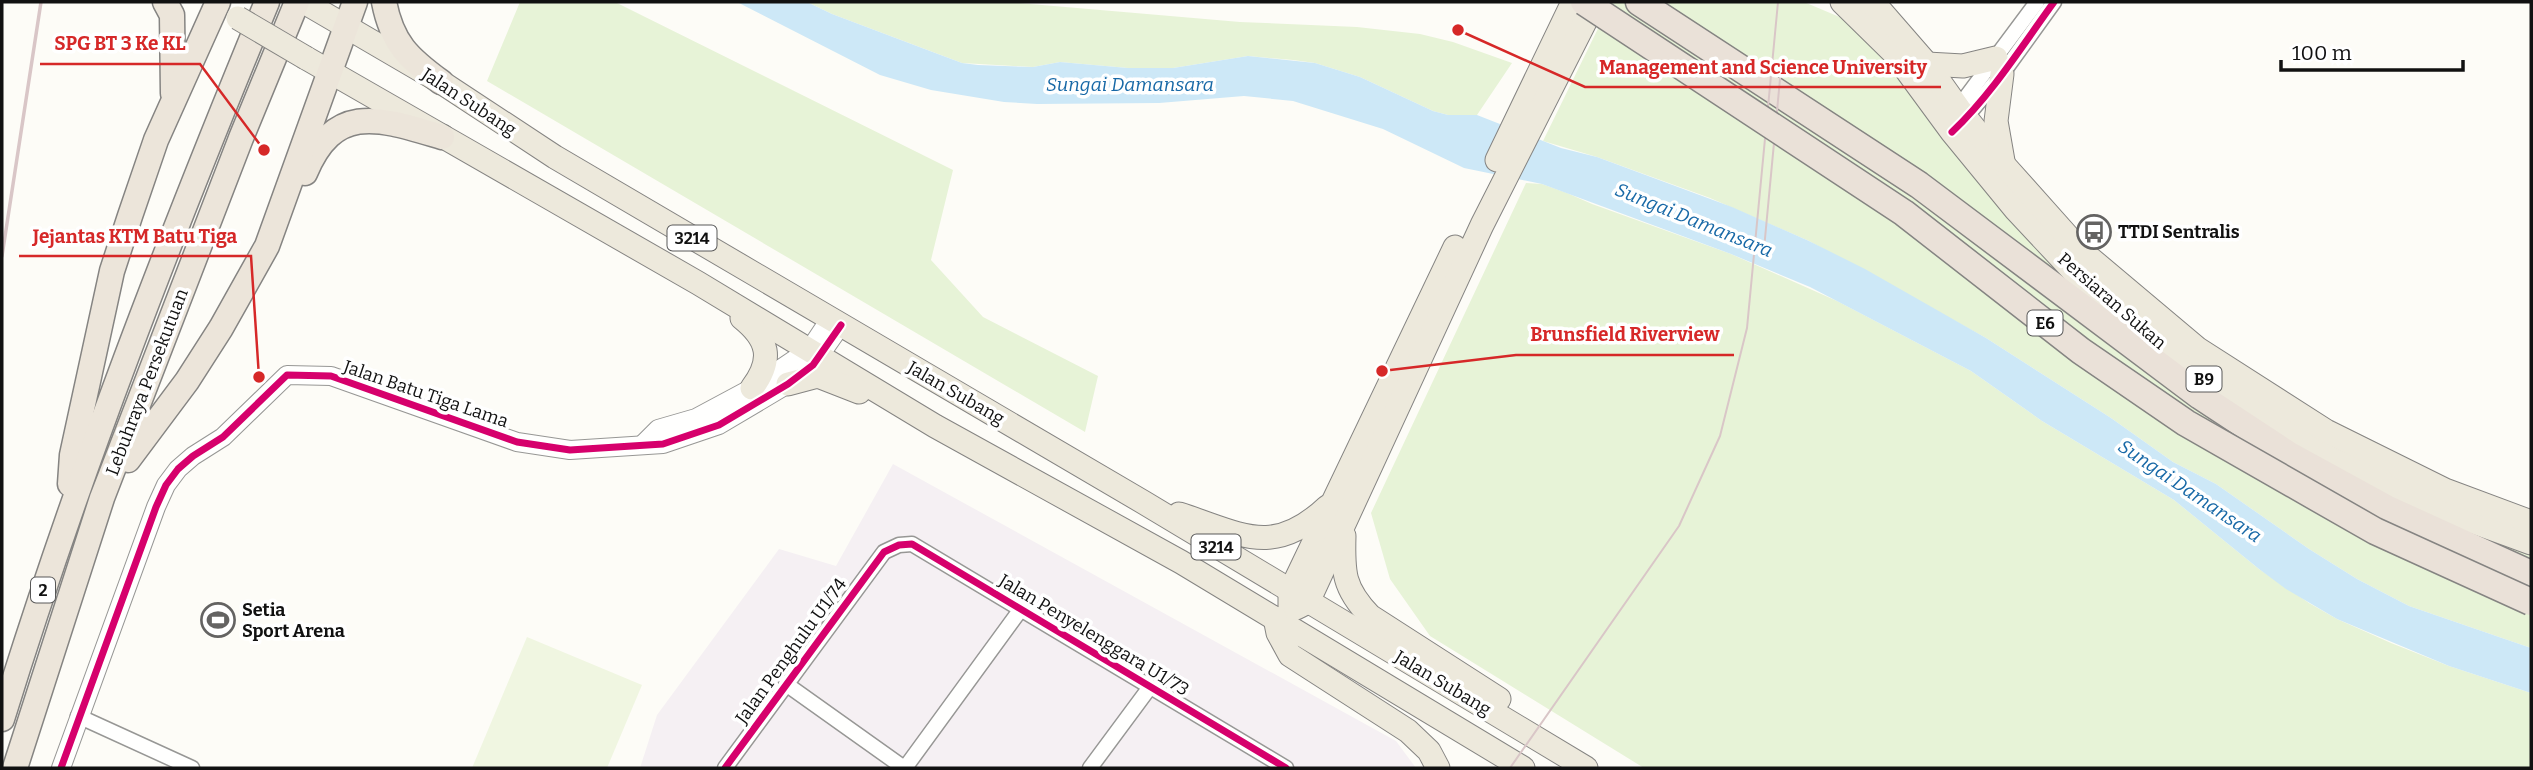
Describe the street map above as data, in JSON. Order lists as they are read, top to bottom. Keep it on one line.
{"streets":{"highway":["E6","Lebuhraya Persekutuan","2"],"main road":["Jalan Subang","3214","Persiaran Sukan","B9"],"street":["Jalan Batu Tiga Lama","Jalan Penyelenggara U1/73","Jalan Penghulu U1/74"]},"crossings":[["Jalan Subang","3214"],["3214","Jalan Batu Tiga Lama"],["Jalan Penyelenggara U1/73","Jalan Penghulu U1/74"]],"water":["Sungai Damansara"],"places":{"other":["Management and Science University","SPG BT 3 Ke KL","Brunsfield Riverview","Jejantas KTM Batu Tiga"],"bus stop":["TTDI Sentralis"],"sports":["Setia Sport Arena"]},"scale_bar":"100 m"}
